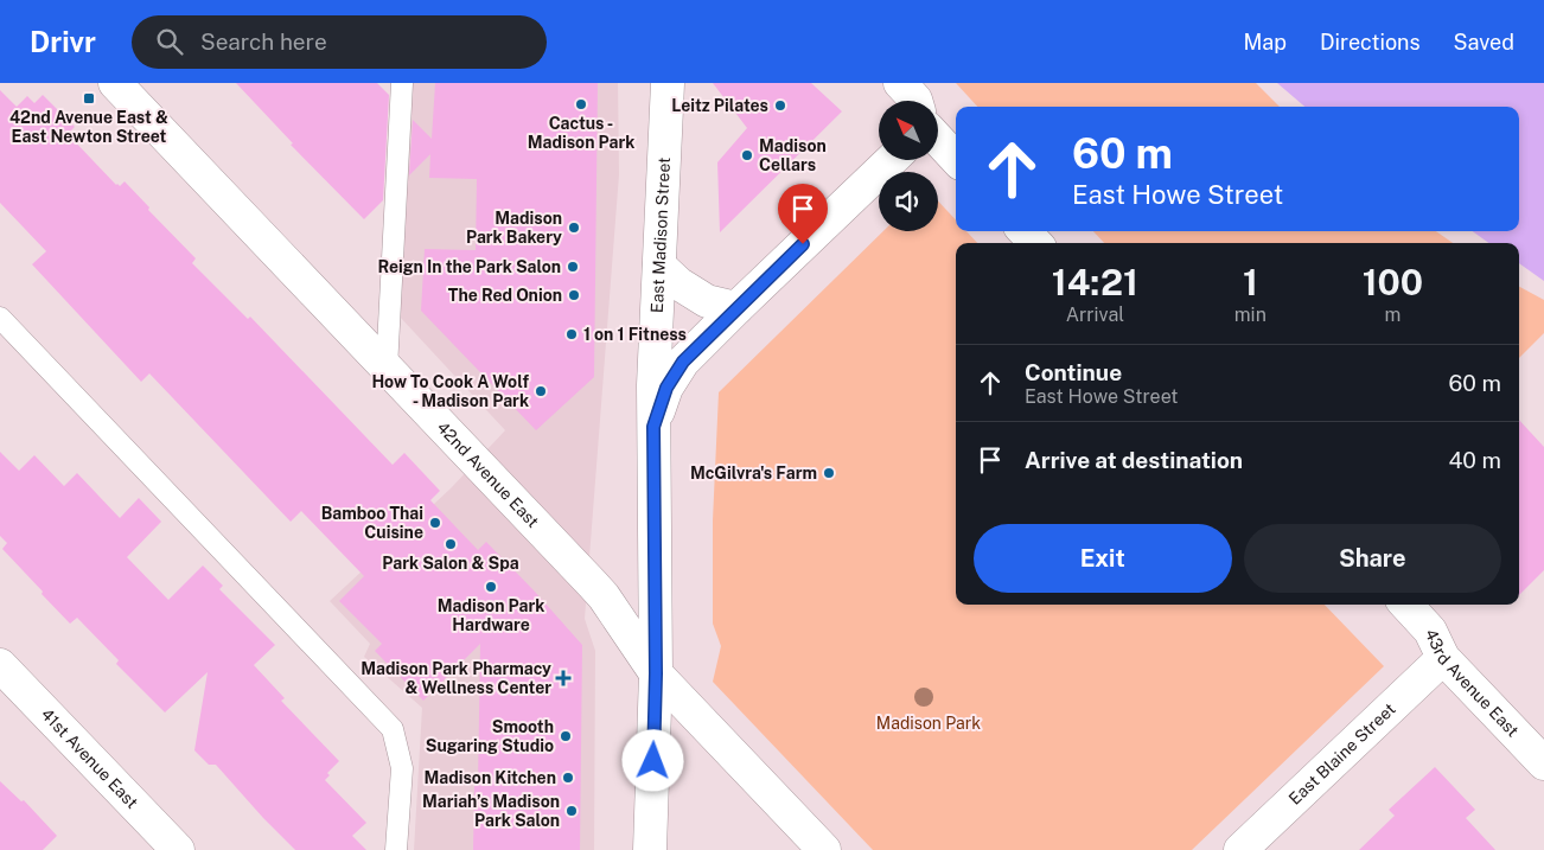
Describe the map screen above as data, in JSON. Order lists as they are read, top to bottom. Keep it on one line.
{"streets":{"street":["East Madison Street","42nd Avenue East","43rd Avenue East","East Blaine Street","41st Avenue East"]},"crossings":[["East Madison Street","42nd Avenue East"],["43rd Avenue East","East Blaine Street"]],"parks":["Madison Park"],"places":{"transit":["42nd Avenue East & East Newton Street"],"other":["Cactus - Madison Park","Leitz Pilates","Madison Cellars","Madison Park Bakery","Reign In the Park Salon","The Red Onion","1 on 1 Fitness","How To Cook A Wolf - Madison Park","McGilvra's Farm","Bamboo Thai Cuisine","Park Salon & Spa","Madison Park Hardware","Smooth Sugaring Studio","Madison Kitchen","Mariah’s Madison Park Salon"],"health":["Madison Park Pharmacy & Wellness Center"]},"north":"top left","page":{"header":"Drivr","search":"Search here","nav":["Map","Directions","Saved"],"turn":["60 m","East Howe Street"],"eta":["14:21","Arrival","1","min","100","m"],"list":[{"name":"Continue","note":"East Howe Street","value":"60 m"},{"name":"Arrive at destination","value":"40 m"}],"buttons":["Exit","Share"]}}
